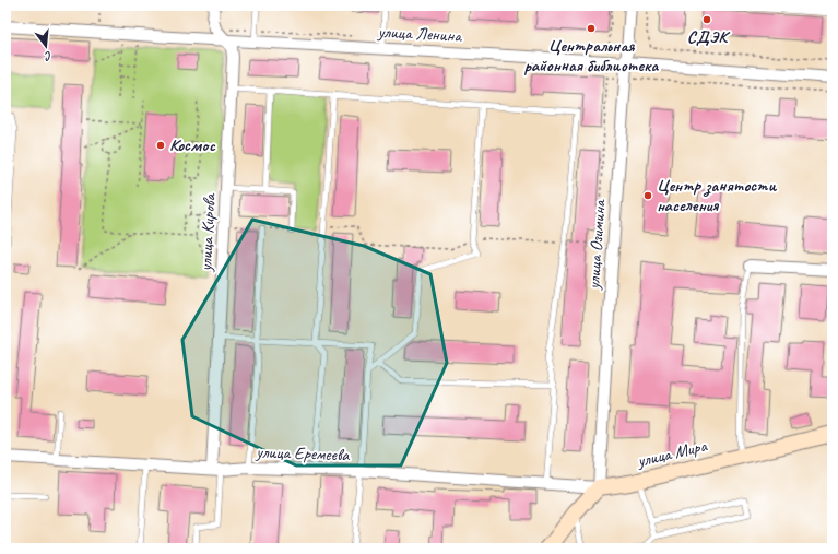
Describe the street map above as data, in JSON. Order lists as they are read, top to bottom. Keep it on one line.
{"streets":{"street":["улица Ленина","улица Кирова","улица Озимина","улица Еремеева","улица Мира"]},"crossings":[["улица Ленина","улица Кирова"],["улица Ленина","улица Озимина"],["улица Кирова","улица Еремеева"],["улица Озимина","улица Еремеева"],["улица Озимина","улица Мира"],["улица Еремеева","улица Мира"]],"places":["СДЭК","Центральная районная библиотека","Космос","Центр занятости населения"],"north":"bottom"}
